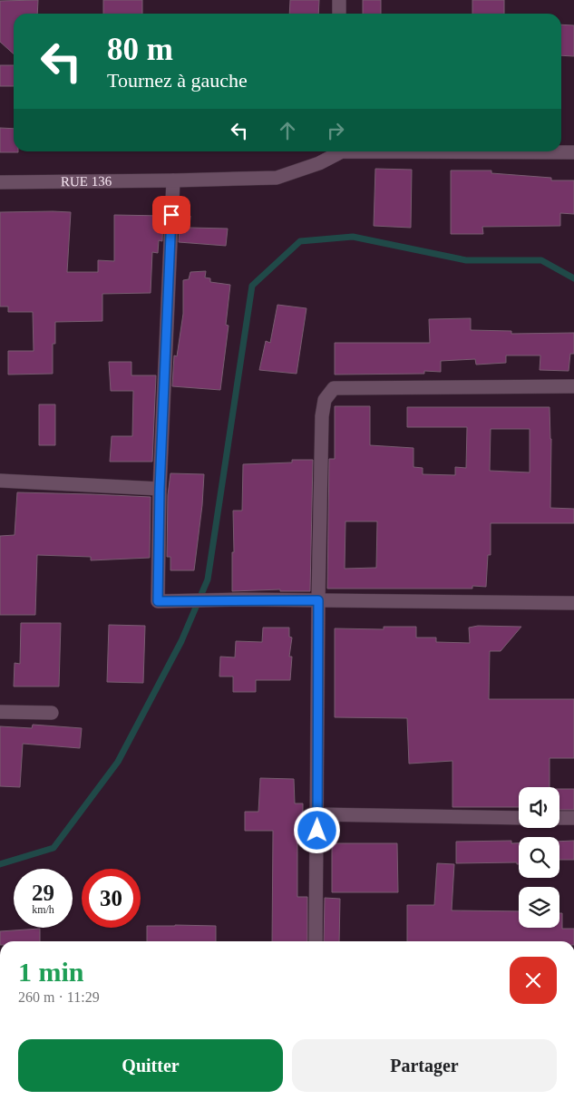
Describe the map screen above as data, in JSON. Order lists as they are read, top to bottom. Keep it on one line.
{"streets":{"street":["RUE 136"]},"page":{"turn":["80 m","Tournez à gauche"],"speed":"29 km/h","limit":"30","heading":["1 min","260 m · 11:29"],"buttons":["Quitter","Partager"]}}
